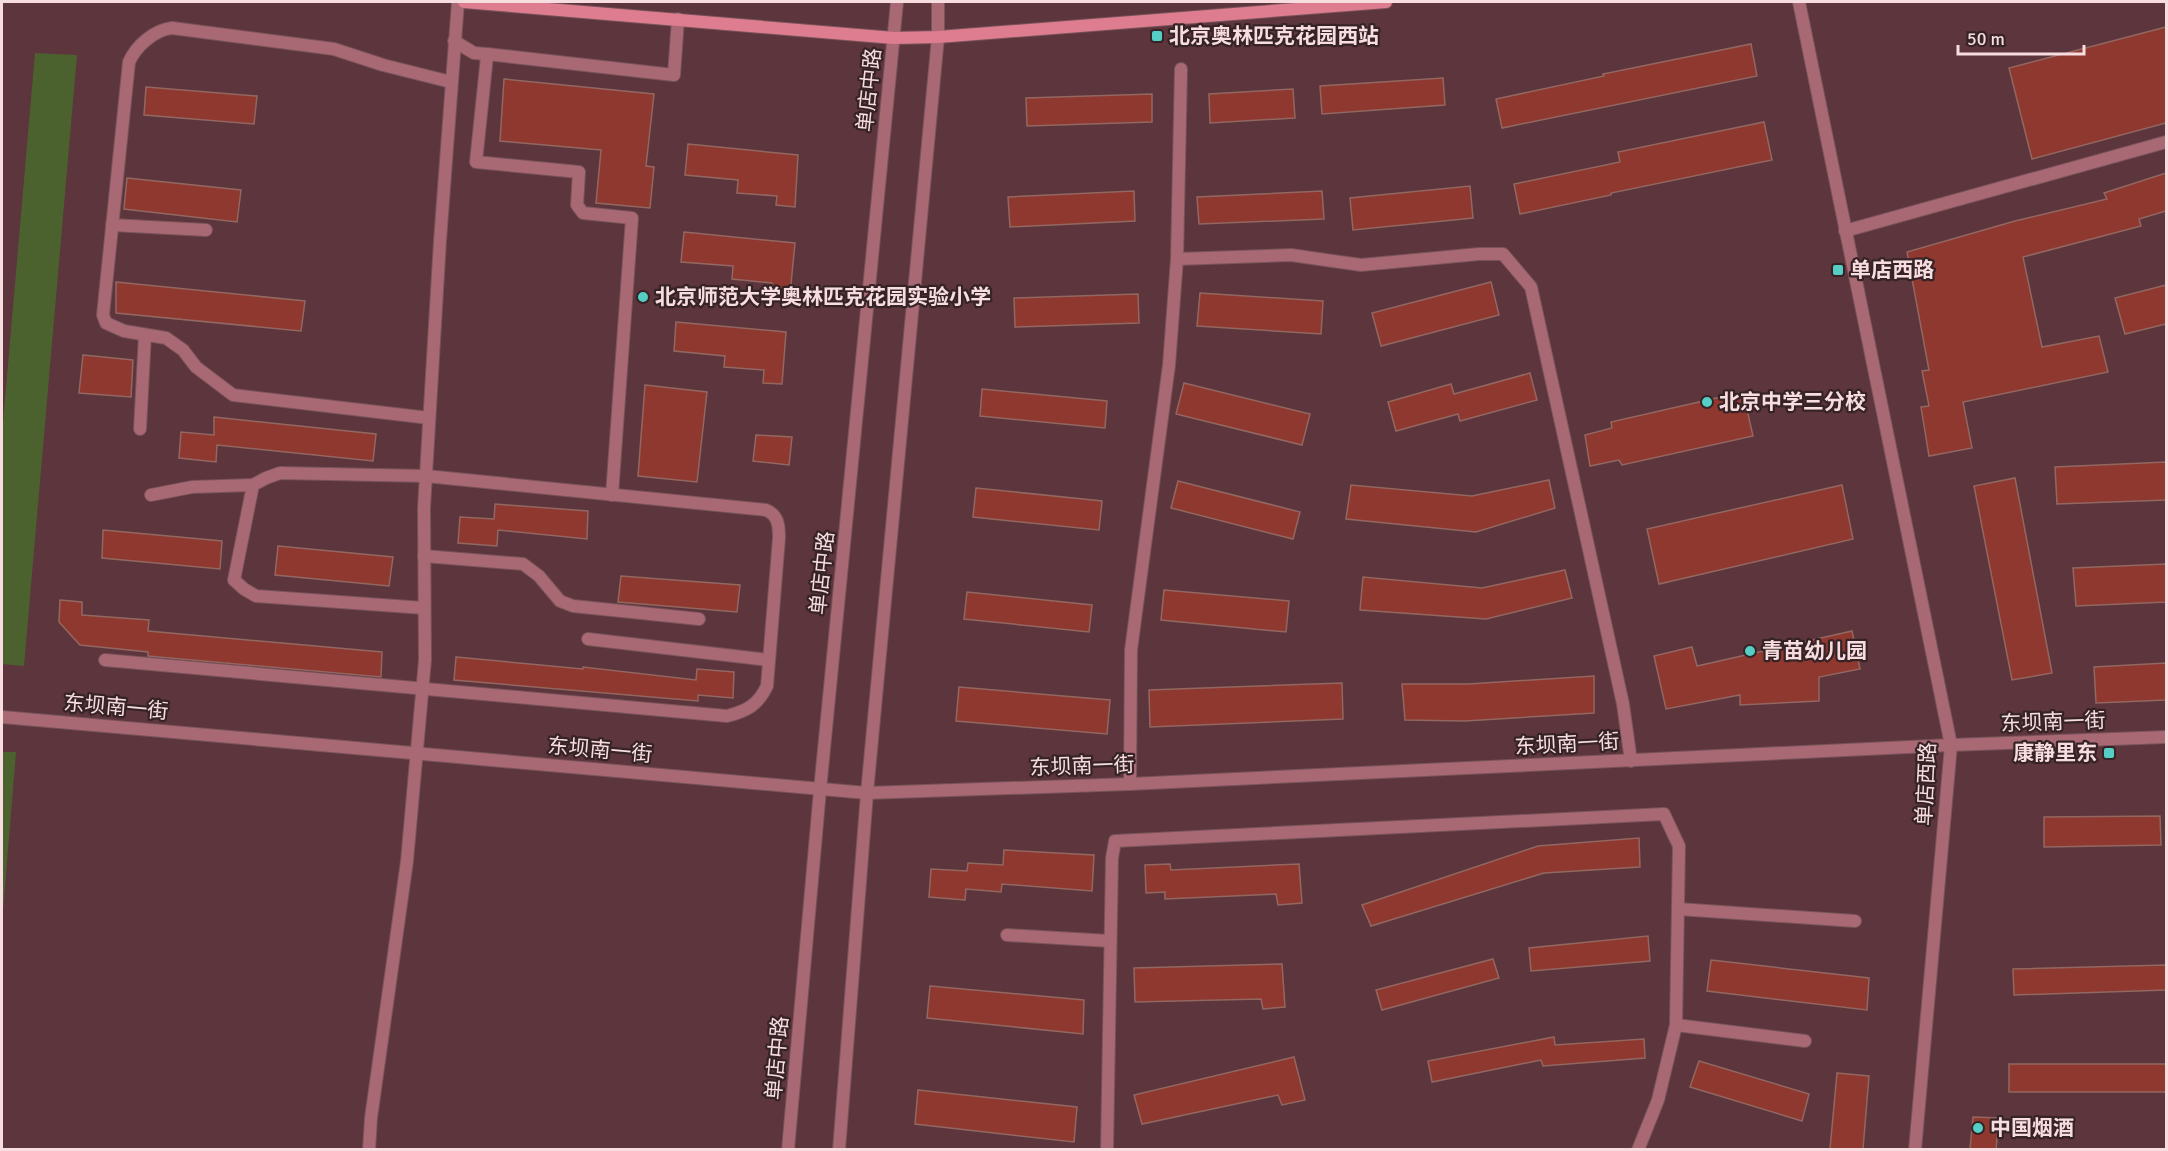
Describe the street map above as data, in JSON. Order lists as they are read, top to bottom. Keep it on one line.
{"streets":{"street":["单店中路","东坝南一街","单店西路"]},"crossings":[["单店中路","东坝南一街"],["东坝南一街","单店西路"]],"places":{"transit":["北京奥林匹克花园西站","单店西路","康静里东"],"other":["北京师范大学奥林匹克花园实验小学","北京中学三分校","青苗幼儿园","中国烟酒"]},"scale_bar":"50 m"}
